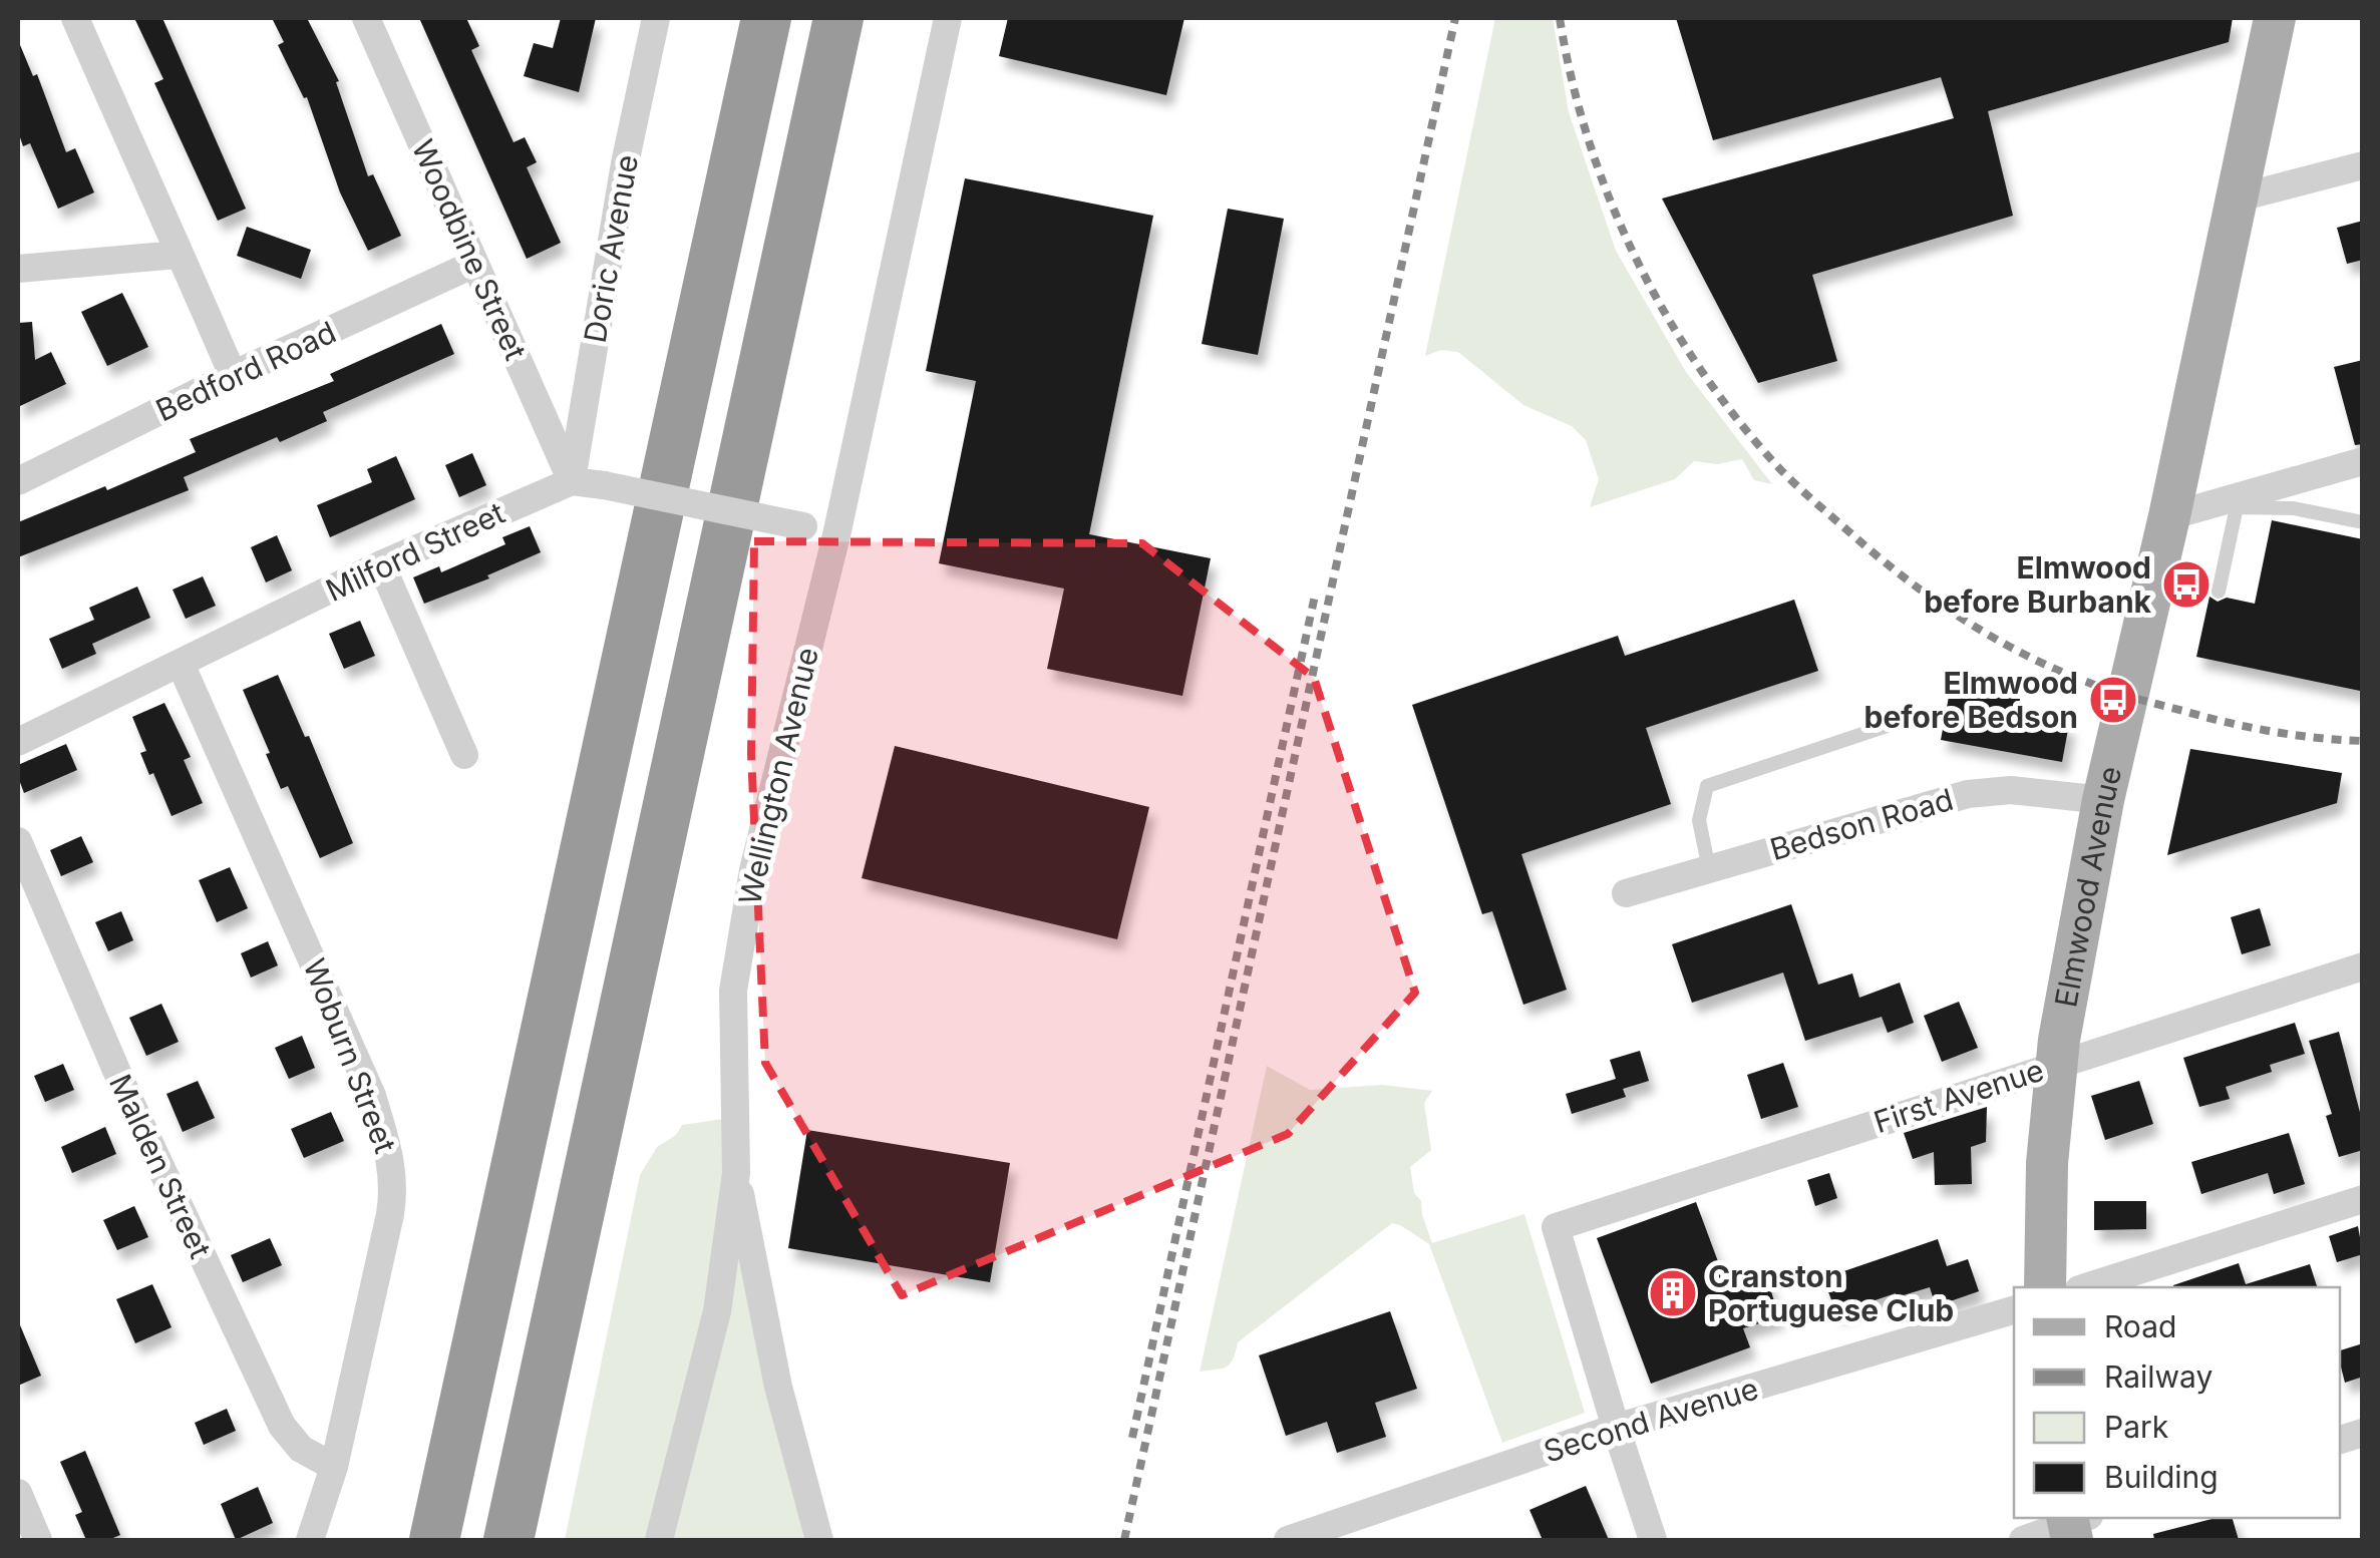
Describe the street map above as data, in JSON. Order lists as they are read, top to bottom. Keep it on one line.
{"streets":{"main road":["Elmwood Avenue"],"street":["Doric Avenue","Woodbine Street","Bedford Road","Milford Street","Wellington Avenue","Bedson Road","Woburn Street","First Avenue","Malden Street","Second Avenue"]},"crossings":[["Doric Avenue","Woodbine Street"],["Doric Avenue","Milford Street"],["Woodbine Street","Bedford Road"],["Woodbine Street","Milford Street"],["Milford Street","Woburn Street"],["Bedson Road","Elmwood Avenue"],["Elmwood Avenue","First Avenue"],["Woburn Street","Malden Street"],["First Avenue","Second Avenue"]],"places":{"bus stop":["Elmwood before Burbank","Elmwood before Bedson"],"building":["Cranston Portuguese Club"]},"legend":["Road","Railway","Park","Building"]}
